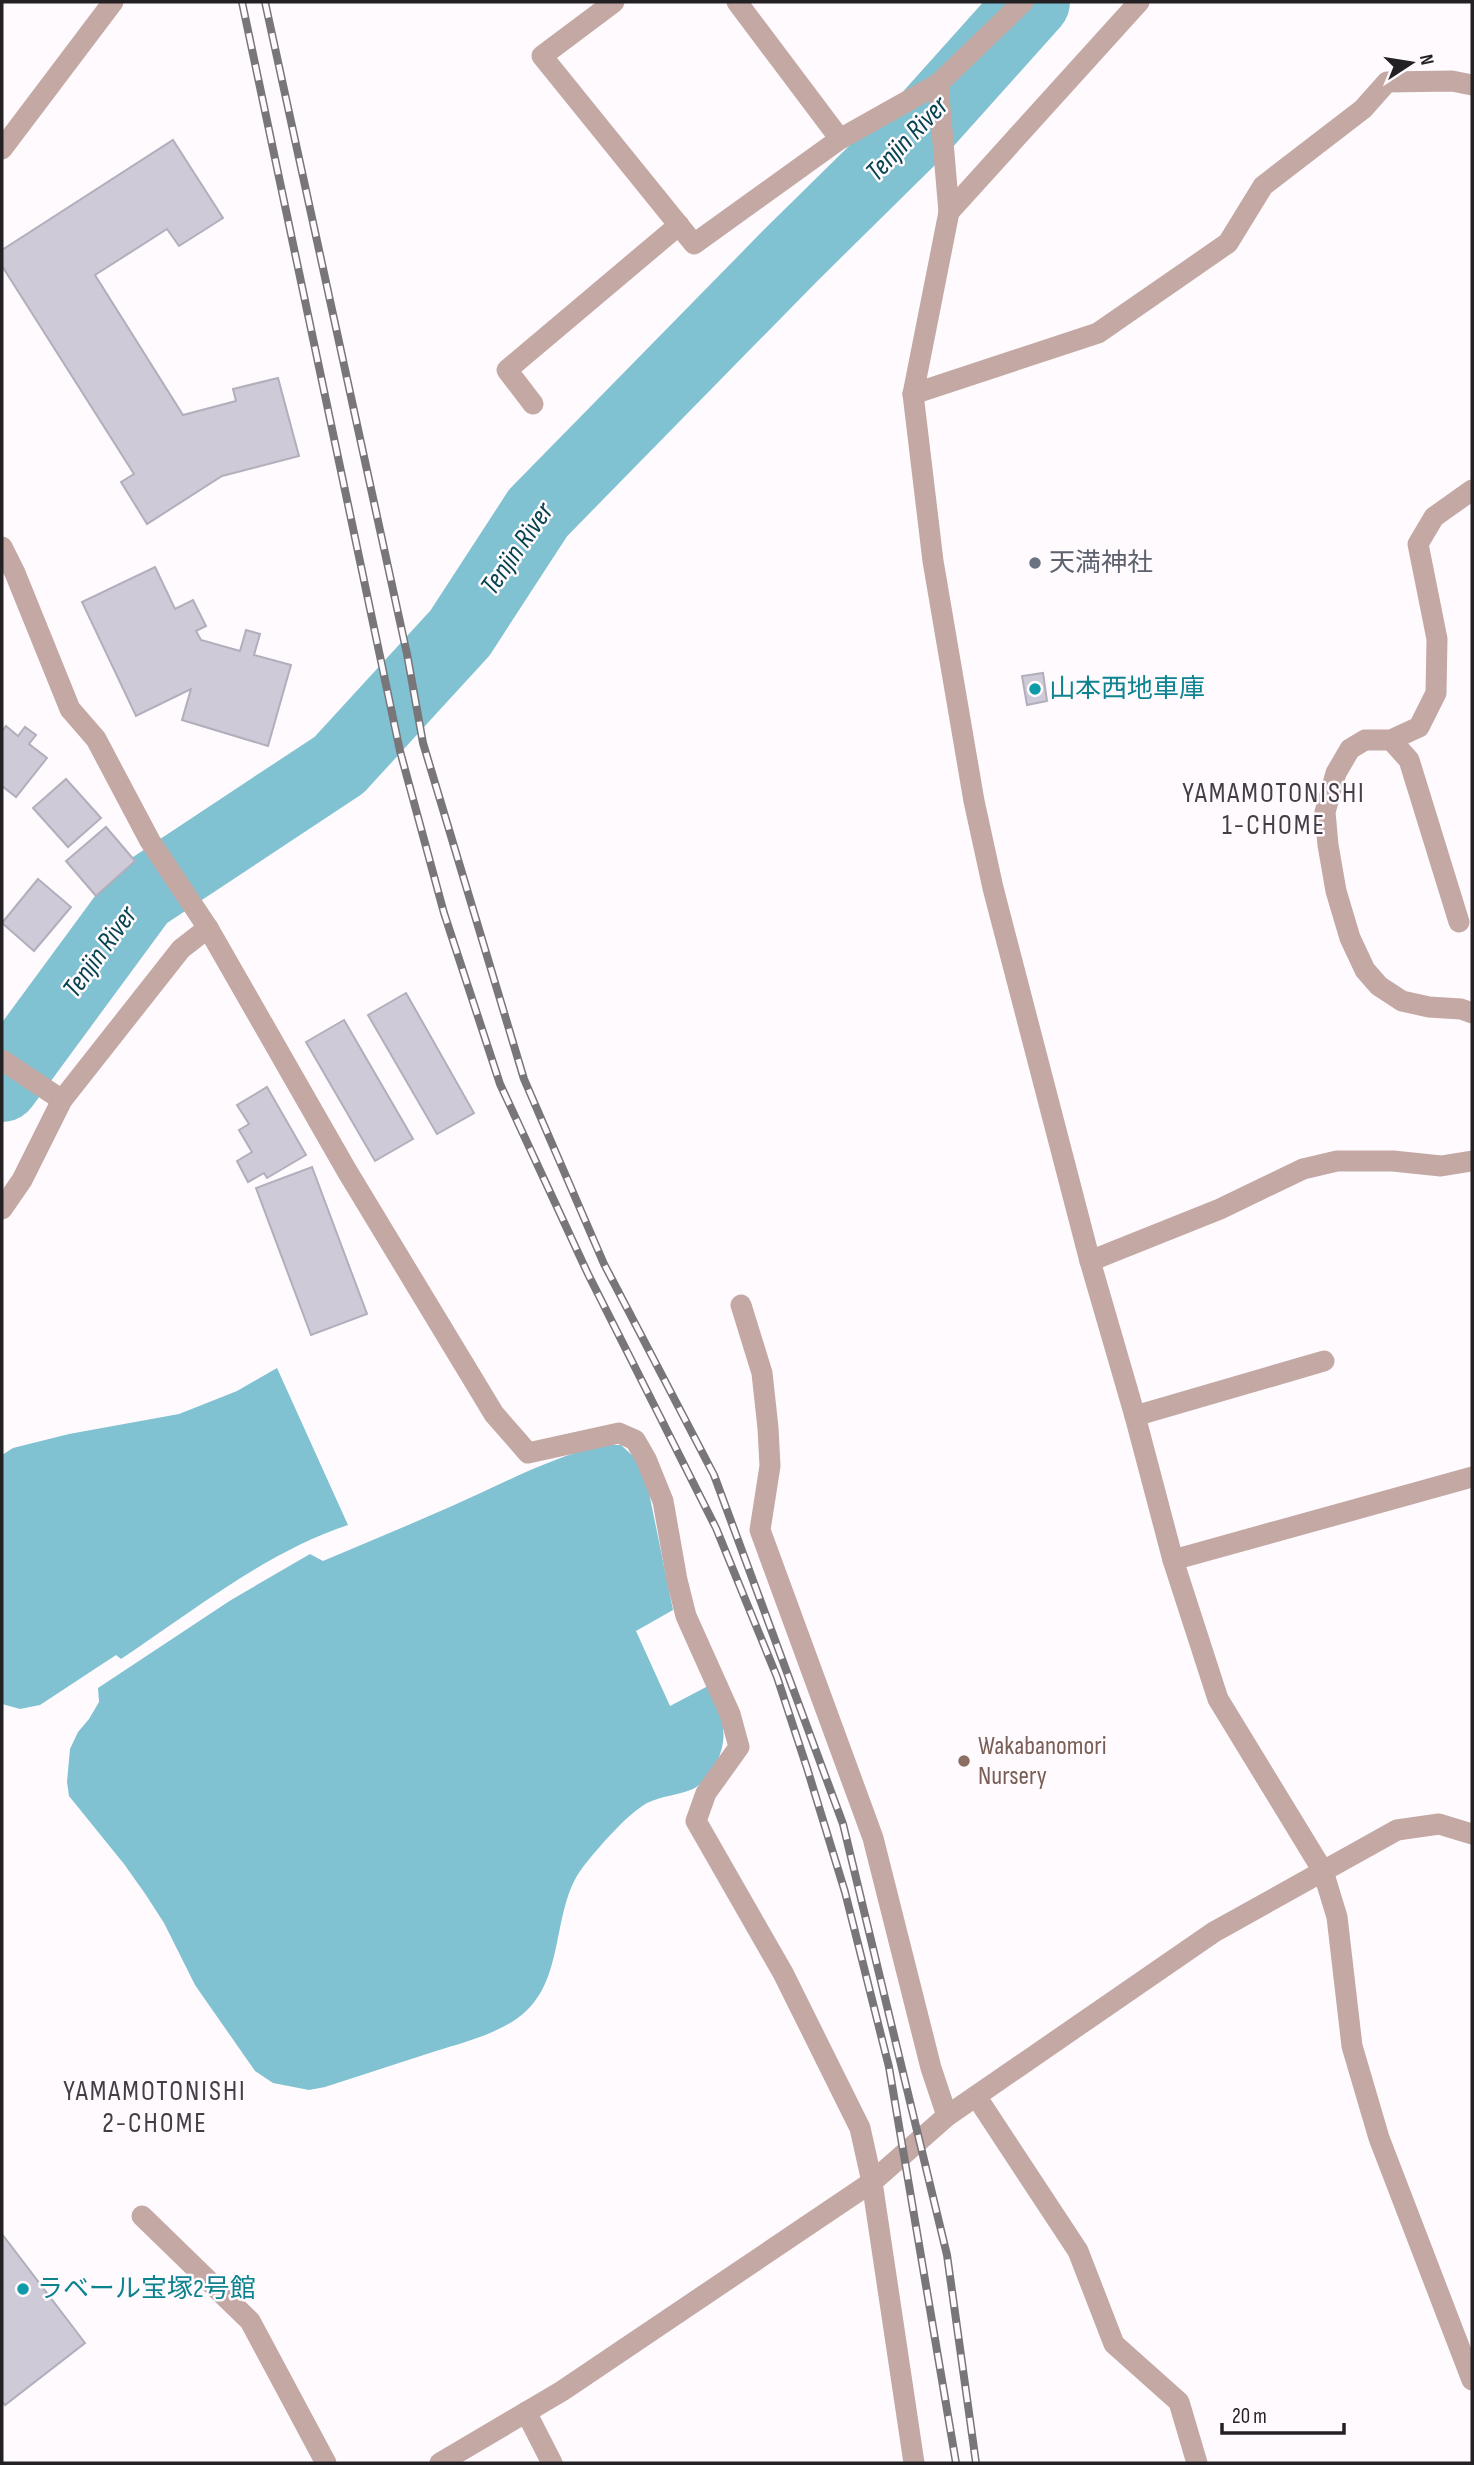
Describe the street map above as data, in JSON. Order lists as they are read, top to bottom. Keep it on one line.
{"districts":["YAMAMOTONISHI 1-CHOME","YAMAMOTONISHI 2-CHOME"],"water":["Tenjin River"],"places":["天満神社","山本西地車庫","Wakabanomori Nursery","ラベール宝塚2号館"],"scale_bar":"20 m","north":"right"}
